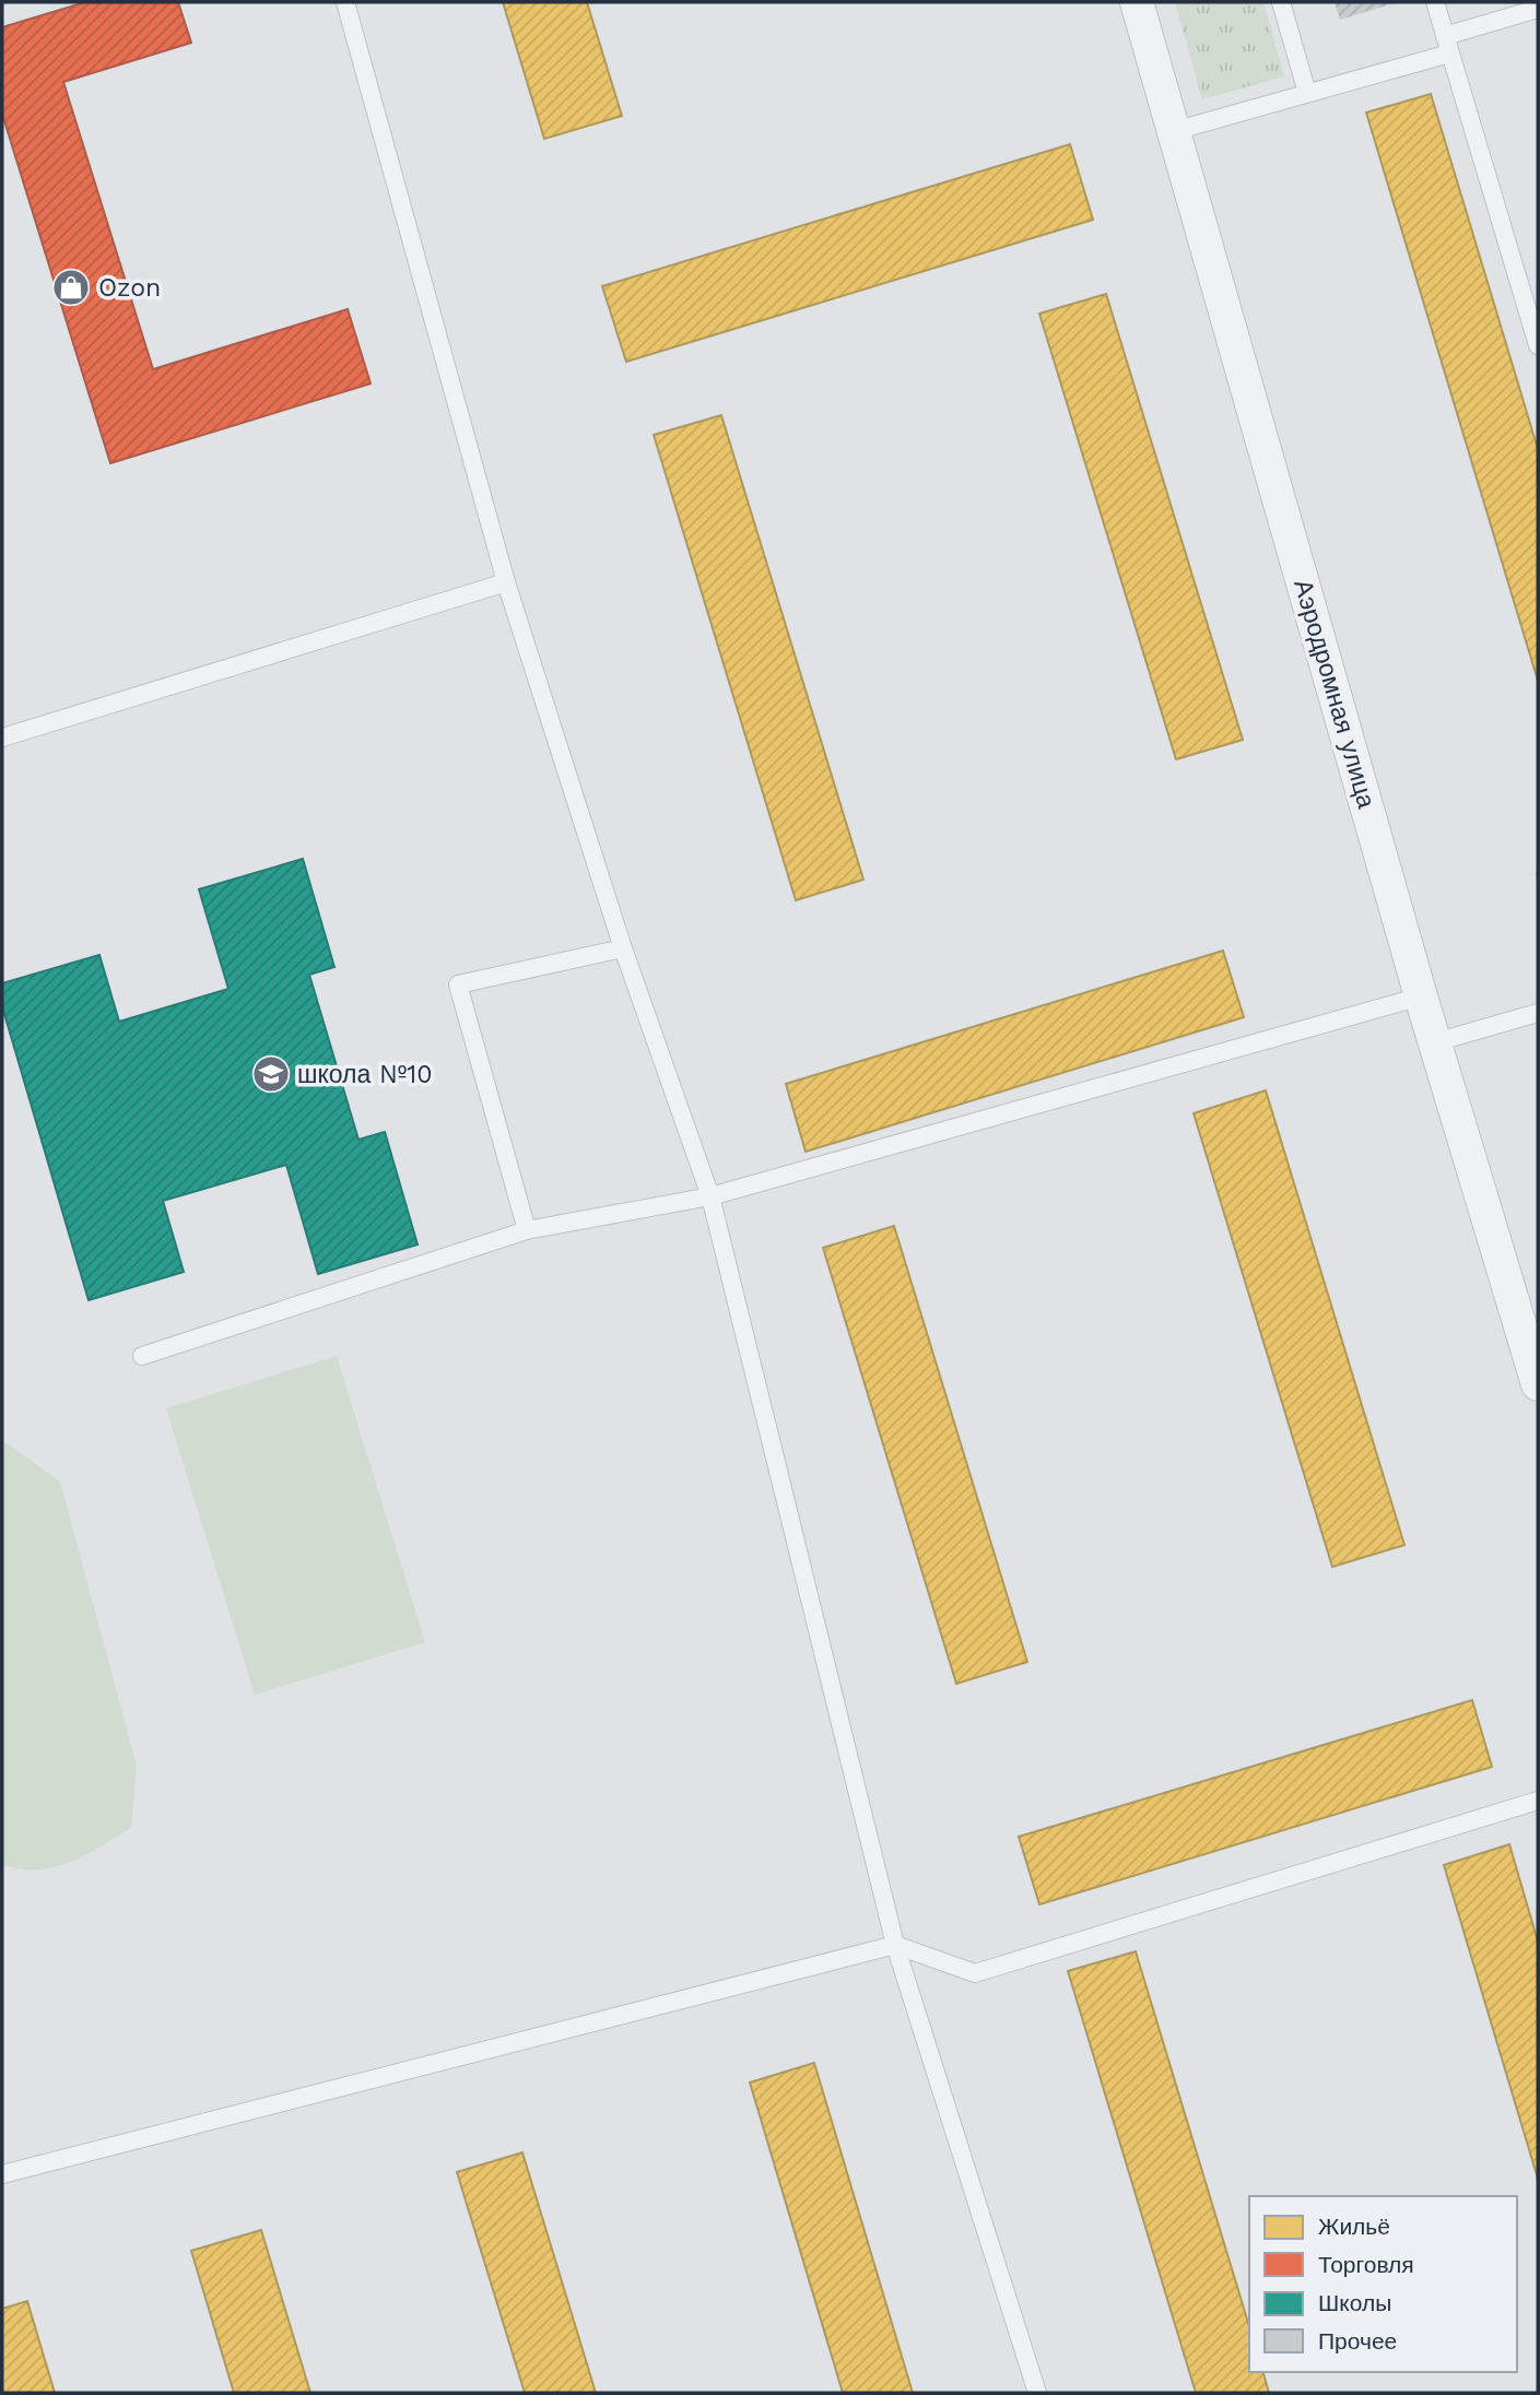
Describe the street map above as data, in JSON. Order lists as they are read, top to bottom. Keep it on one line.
{"streets":{"street":["Аэродромная улица"]},"places":{"shop":["Ozon"],"school or university":["школа №10"]},"legend":["Жильё","Торговля","Школы","Прочее"]}
